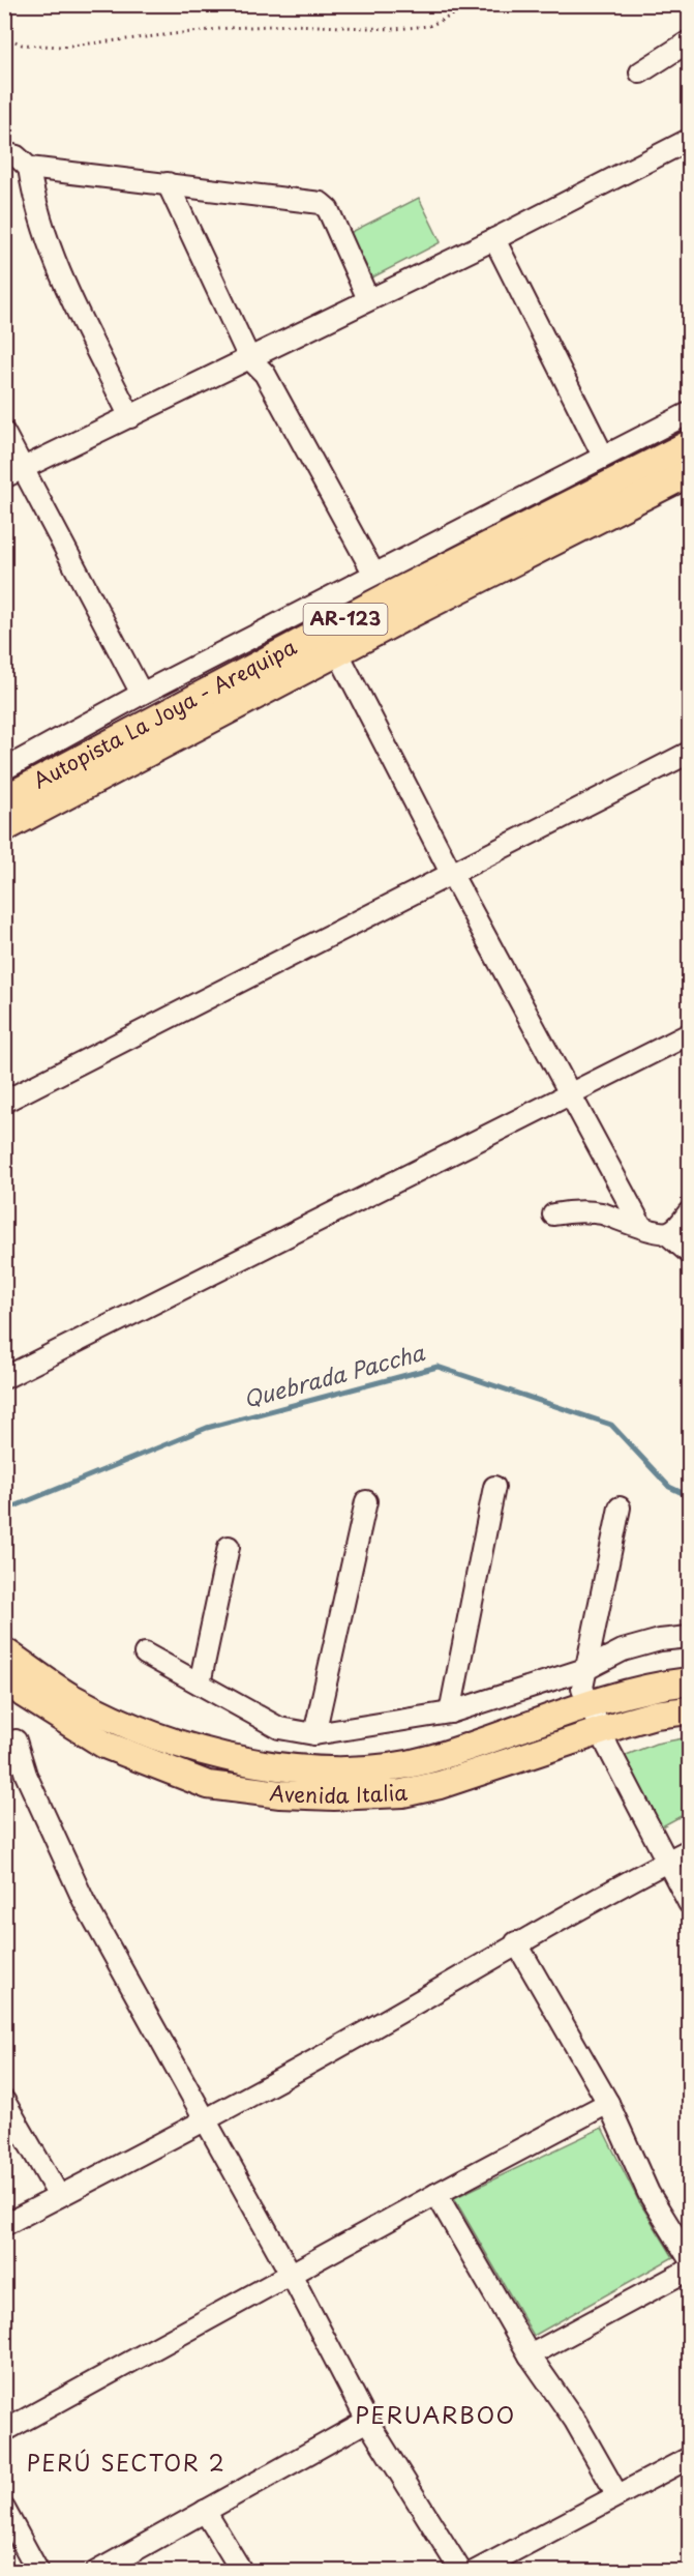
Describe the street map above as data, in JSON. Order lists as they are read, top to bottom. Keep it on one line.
{"streets":{"main road":["AR-123","Autopista La Joya - Arequipa","Avenida Italia"]},"districts":["PERUARBOO","PERÚ SECTOR 2"],"water":["Quebrada Paccha"]}
